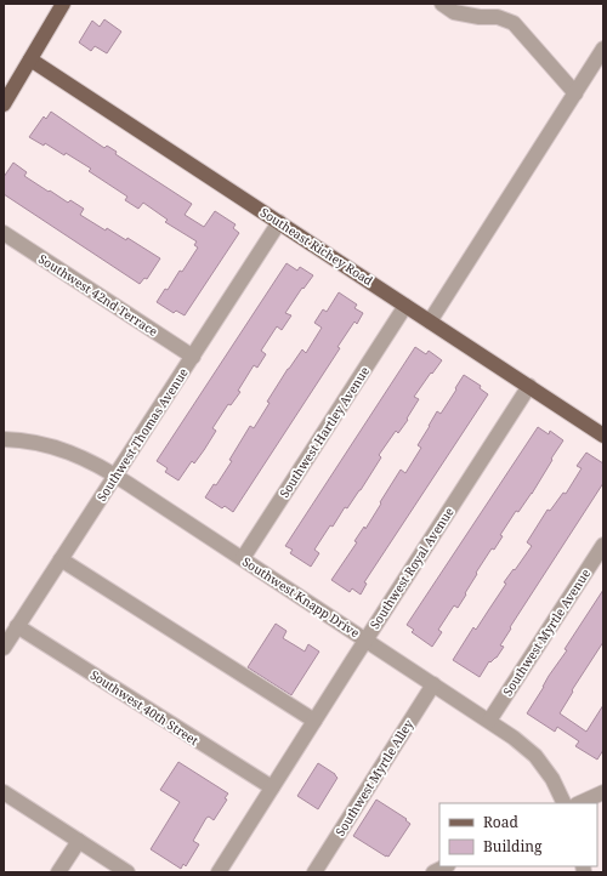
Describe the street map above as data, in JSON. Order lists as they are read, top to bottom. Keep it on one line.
{"streets":{"main road":["Southeast Richey Road"],"street":["Southwest 42nd Terrace","Southwest Hartley Avenue","Southwest Thomas Avenue","Southwest Royal Avenue","Southwest Knapp Drive","Southwest Myrtle Avenue","Southwest 40th Street","Southwest Myrtle Alley"]},"crossings":[["Southeast Richey Road","Southwest Hartley Avenue"],["Southeast Richey Road","Southwest Thomas Avenue"],["Southeast Richey Road","Southwest Royal Avenue"],["Southwest 42nd Terrace","Southwest Thomas Avenue"],["Southwest Hartley Avenue","Southwest Knapp Drive"],["Southwest Thomas Avenue","Southwest Knapp Drive"],["Southwest Thomas Avenue","Southwest 40th Street"],["Southwest Royal Avenue","Southwest Knapp Drive"],["Southwest Royal Avenue","Southwest 40th Street"],["Southwest Knapp Drive","Southwest Myrtle Avenue"],["Southwest Knapp Drive","Southwest Myrtle Alley"]],"legend":["Road","Building"]}
